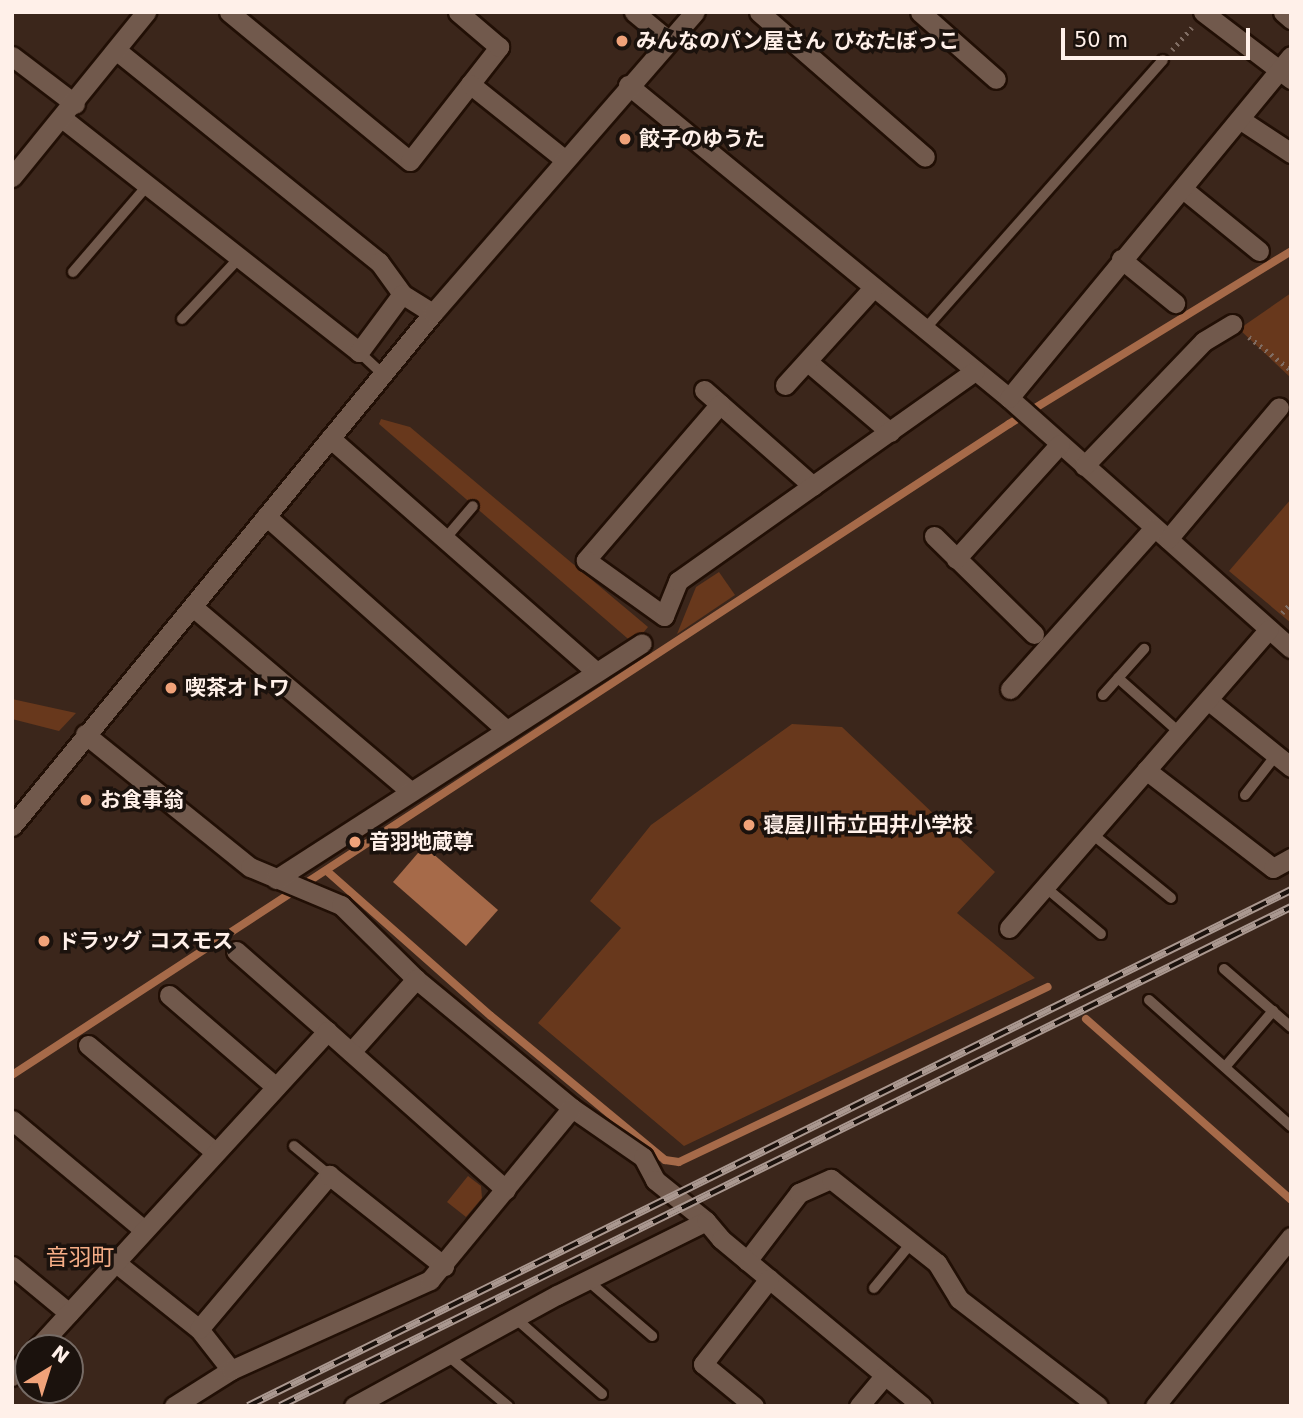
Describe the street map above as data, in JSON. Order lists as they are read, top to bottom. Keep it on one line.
{"districts":["音羽町"],"places":["みんなのパン屋さん ひなたぼっこ","餃子のゆうた","喫茶オトワ","お食事翁","寝屋川市立田井小学校","音羽地蔵尊","ドラッグ コスモス"],"scale_bar":"50 m","north":"top right"}
